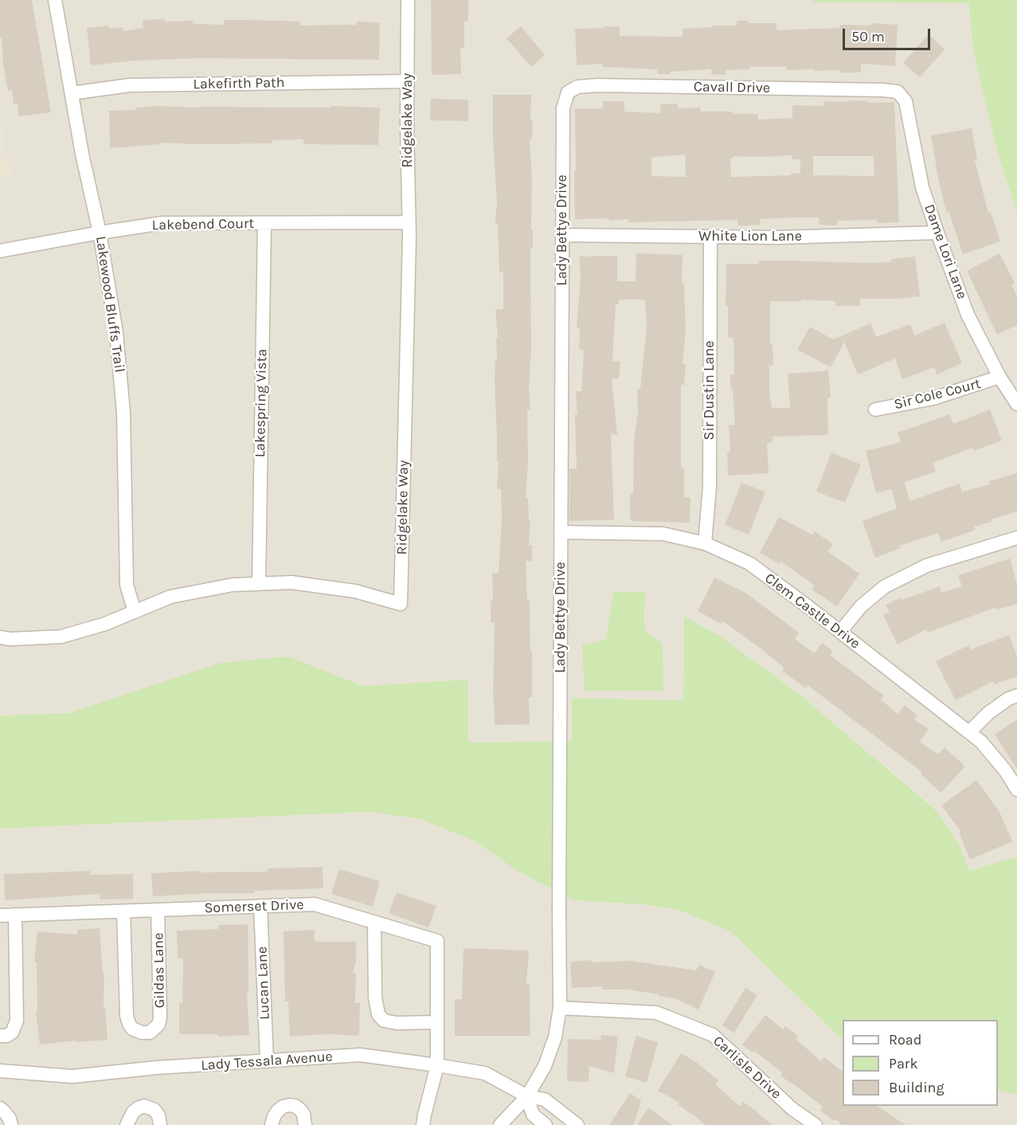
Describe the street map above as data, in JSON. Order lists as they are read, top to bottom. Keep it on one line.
{"streets":{"street":["Lakefirth Path","Cavall Drive","Ridgelake Way","Lakebend Court","Lady Bettye Drive","White Lion Lane","Dame Lori Lane","Lakewood Bluffs Trail","Sir Dustin Lane","Sir Cole Court","Lakespring Vista","Clem Castle Drive","Somerset Drive","Gildas Lane","Lucan Lane","Lady Tessala Avenue","Carlisle Drive"]},"crossings":[["Lakefirth Path","Ridgelake Way"],["Lakefirth Path","Lakewood Bluffs Trail"],["Cavall Drive","Lady Bettye Drive"],["Cavall Drive","Dame Lori Lane"],["Ridgelake Way","Lakebend Court"],["Ridgelake Way","Lakewood Bluffs Trail"],["Ridgelake Way","Lakespring Vista"],["Lakebend Court","Lakewood Bluffs Trail"],["Lakebend Court","Lakespring Vista"],["Lady Bettye Drive","White Lion Lane"],["Lady Bettye Drive","Clem Castle Drive"],["Lady Bettye Drive","Lady Tessala Avenue"],["Lady Bettye Drive","Carlisle Drive"],["White Lion Lane","Dame Lori Lane"],["White Lion Lane","Sir Dustin Lane"],["Dame Lori Lane","Sir Cole Court"],["Sir Dustin Lane","Clem Castle Drive"],["Somerset Drive","Gildas Lane"],["Somerset Drive","Lucan Lane"],["Somerset Drive","Lady Tessala Avenue"],["Lucan Lane","Lady Tessala Avenue"]],"legend":["Road","Park","Building"],"scale_bar":"50 m"}
